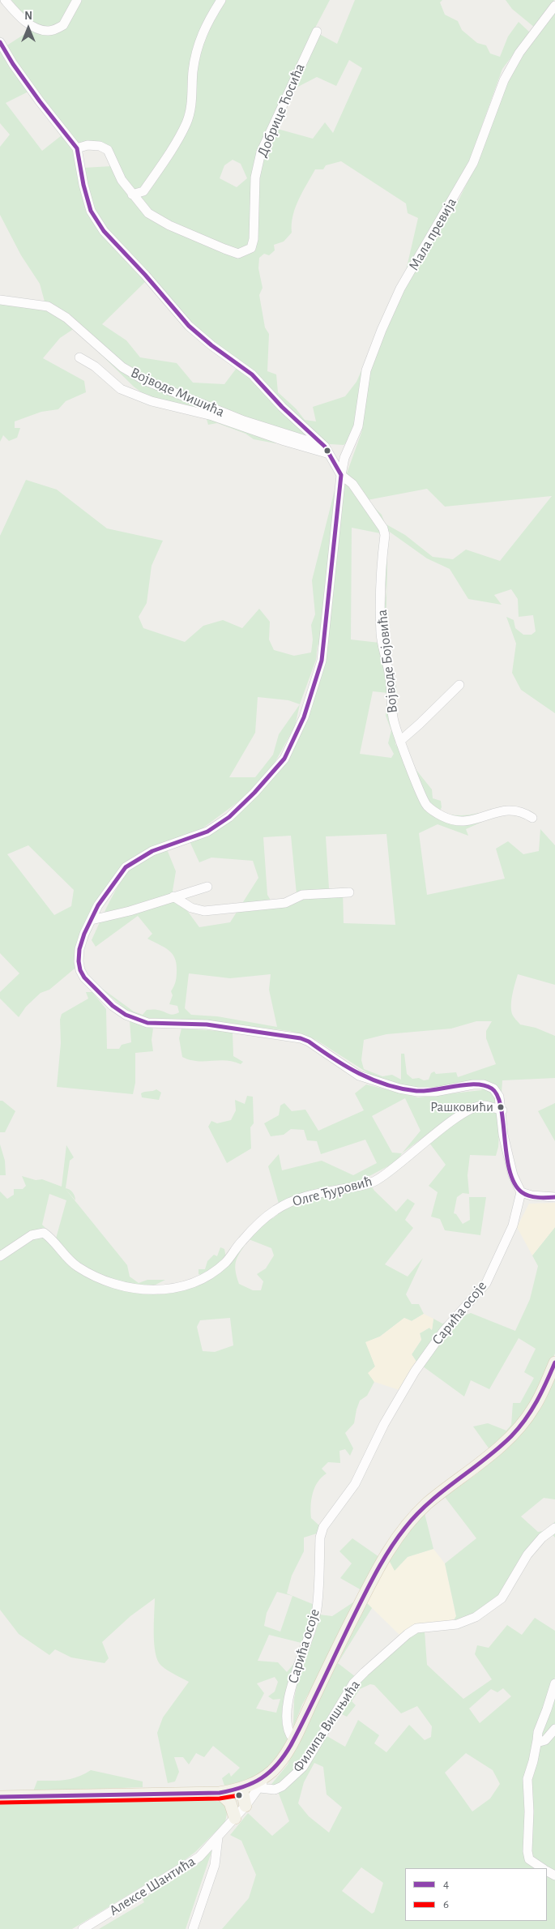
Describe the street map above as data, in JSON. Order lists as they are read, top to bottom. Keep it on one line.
{"streets":{"street":["Добрице Ћосића","Мала превија","Војводе Мишића","Војводе Бојовића","Олге Ђуровић","Сарића осоје","Филипа Вишњића","Алексе Шантића"]},"crossings":[["Мала превија","Војводе Бојовића"]],"places":["Рашковићи"],"lines":["transit line 4","transit line 6"],"legend":["4","6"],"north":"top"}
